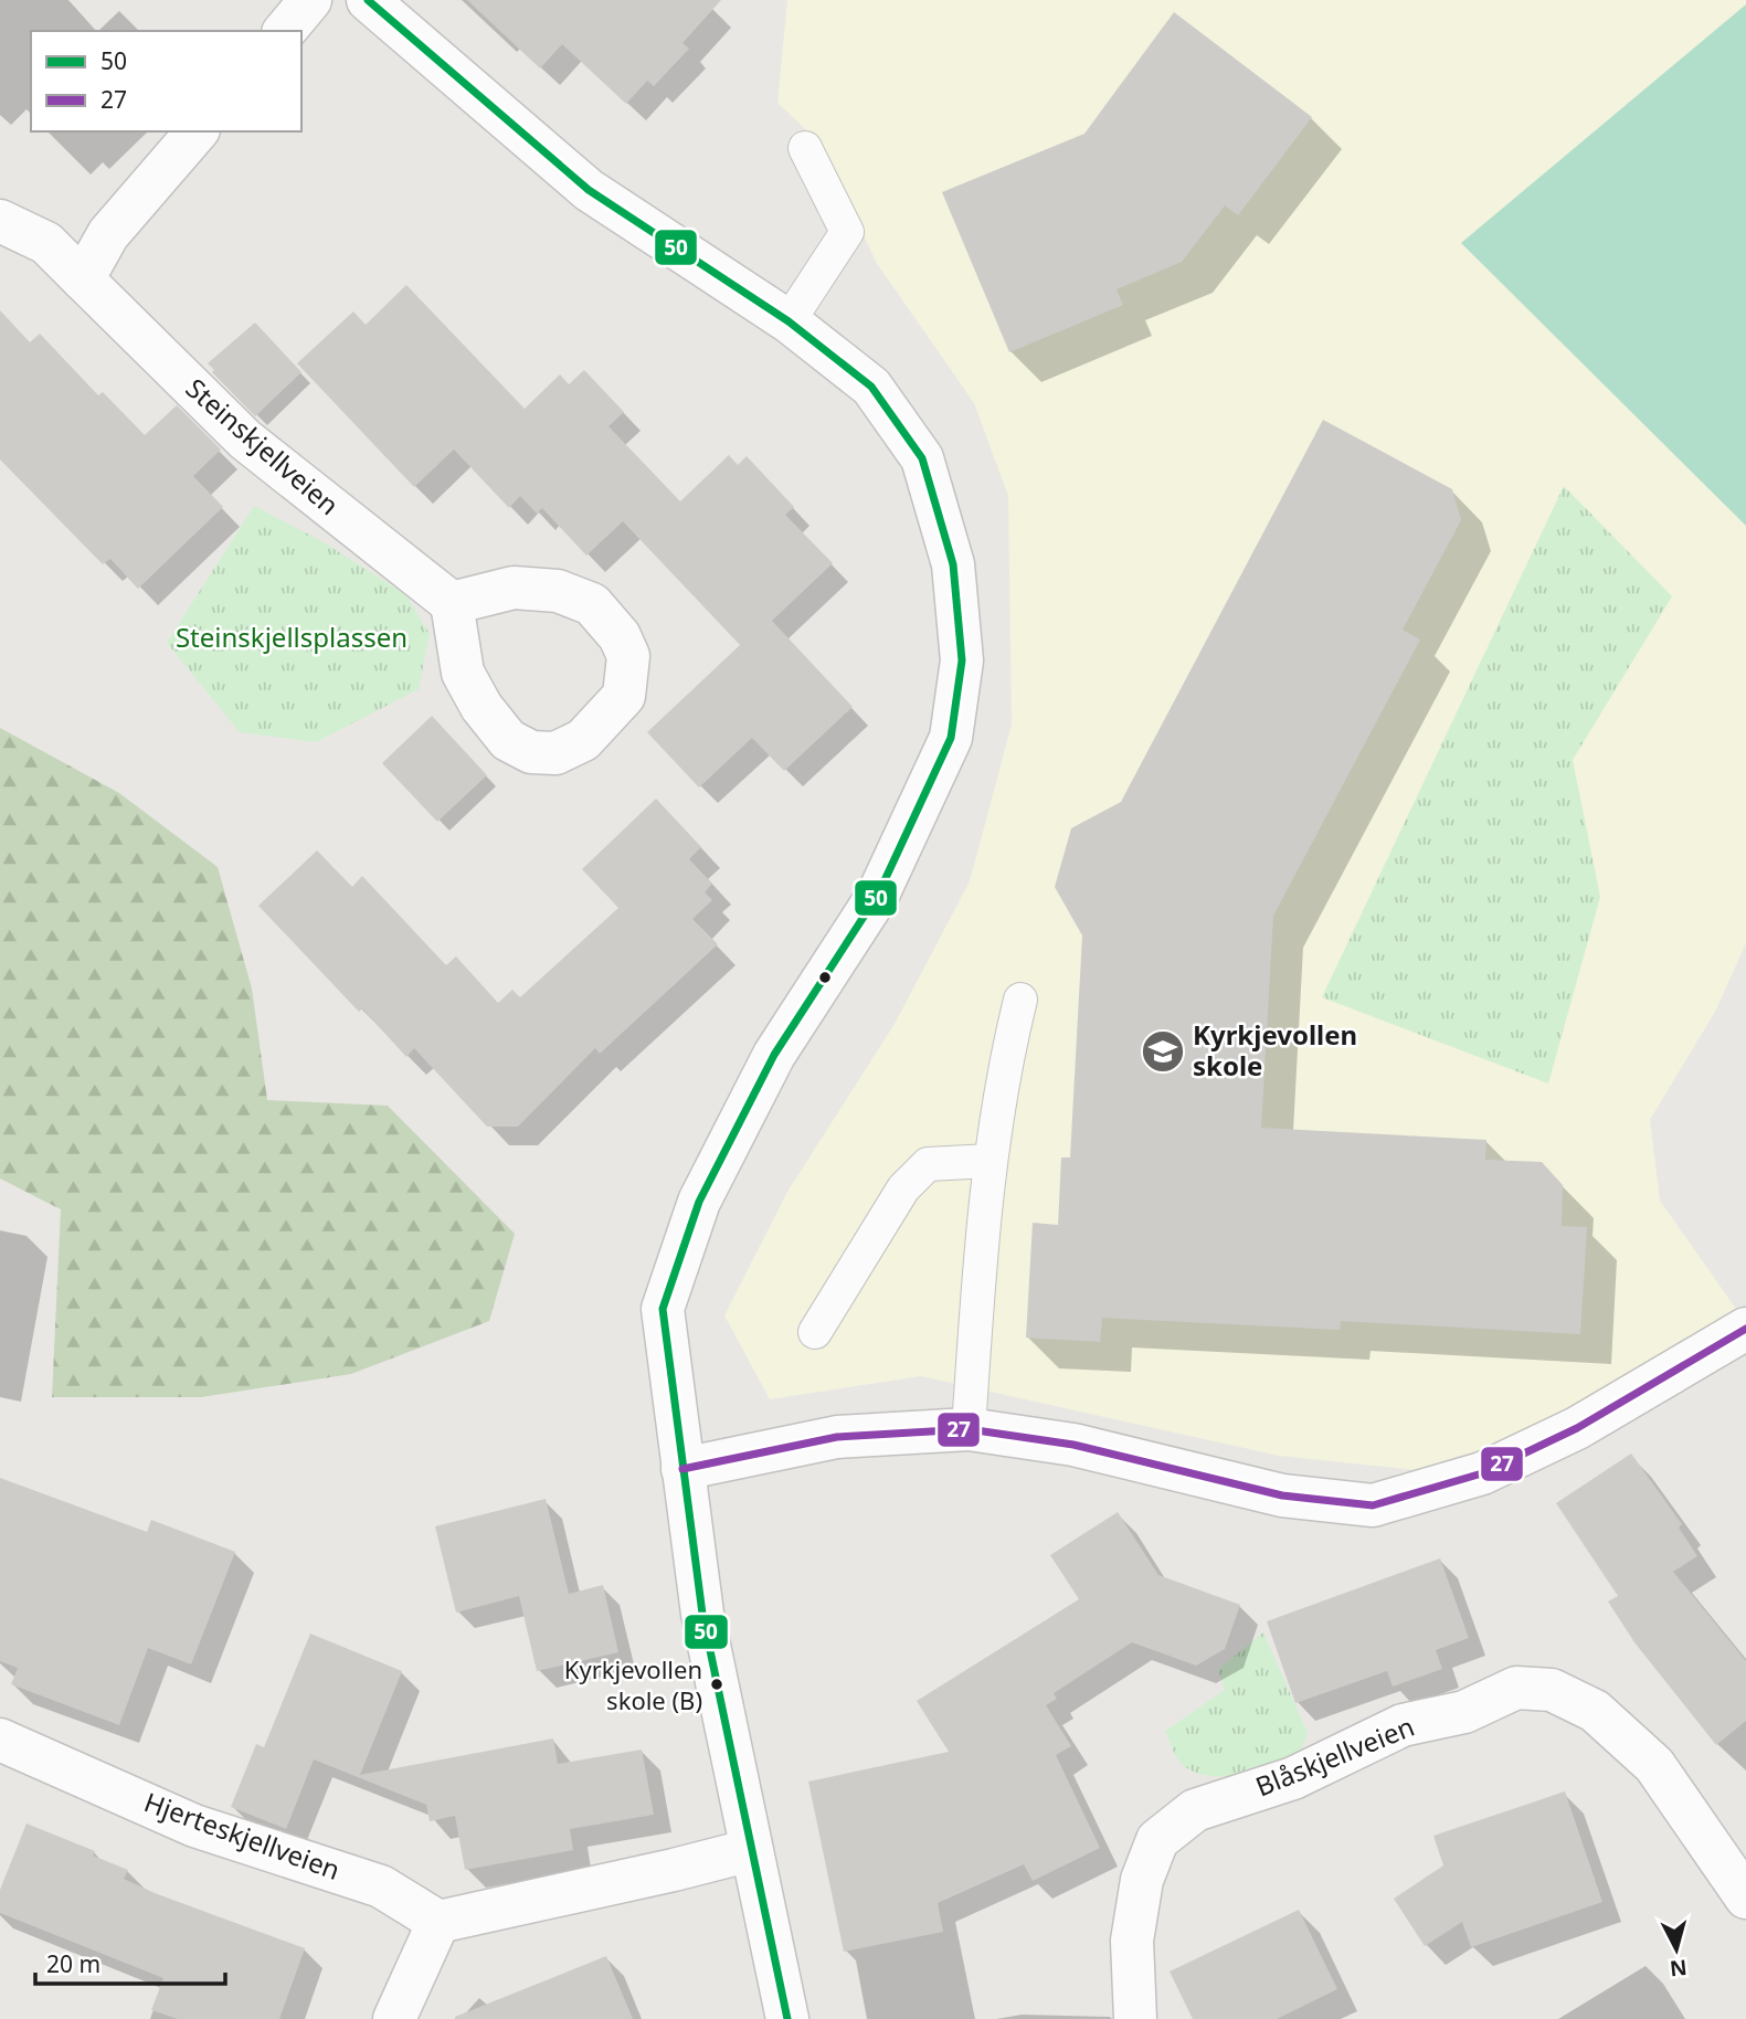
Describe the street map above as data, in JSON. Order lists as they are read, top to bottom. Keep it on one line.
{"streets":{"street":["Steinskjellveien","Blåskjellveien","Hjerteskjellveien"]},"parks":["Steinskjellsplassen"],"places":{"school or university":["Kyrkjevollen skole"],"other":["Kyrkjevollen skole (B)"]},"lines":["transit line 50","transit line 27"],"legend":["50","27"],"scale_bar":"20 m","north":"bottom"}
